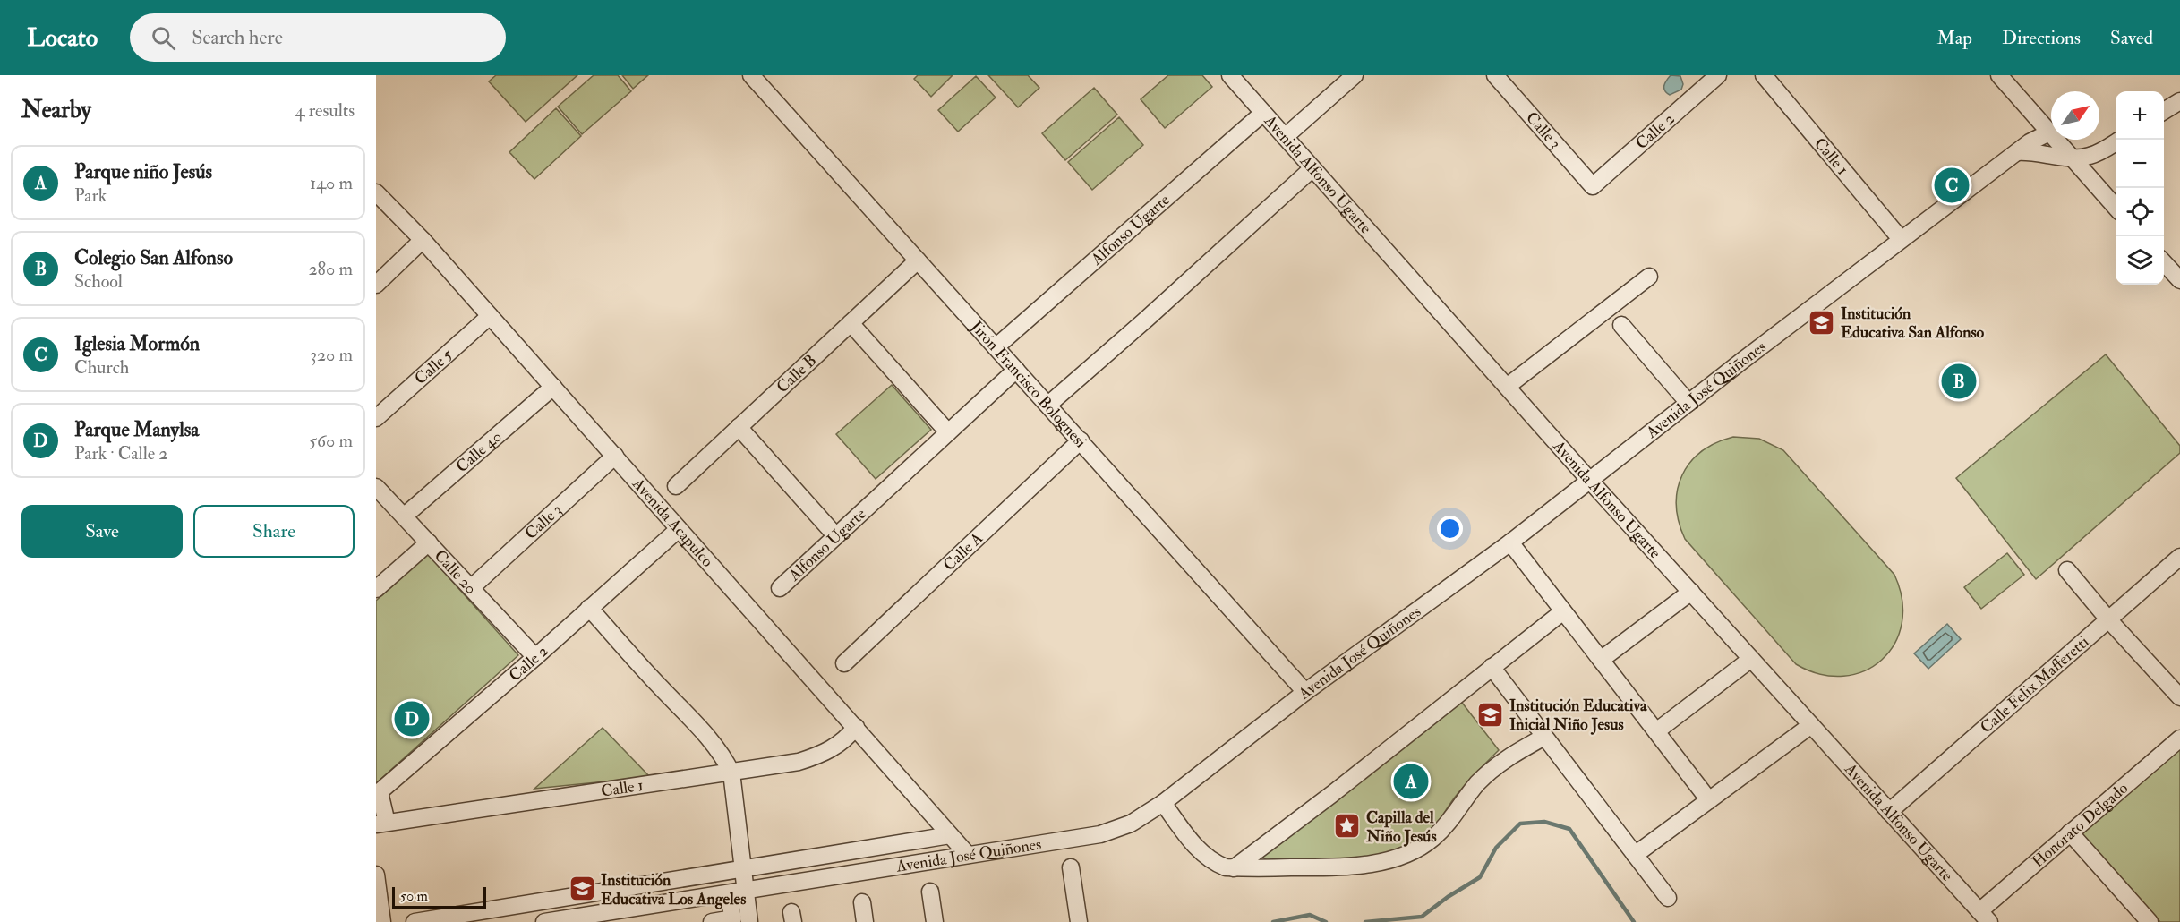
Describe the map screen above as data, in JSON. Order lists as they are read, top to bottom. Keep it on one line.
{"streets":{"street":["Calle 3","Calle 2","Calle 1","Avenida Alfonso Ugarte","Alfonso Ugarte","Calle 5","Calle B","Jirón Francisco Bolognesi","Avenida José Quiñones","Calle 40","Avenida Acapulco","Calle A","Calle 20","Calle Felix Mafferetti","Honorato Delgado"]},"crossings":[["Calle 3","Calle 2"],["Calle 3","Avenida Acapulco"],["Calle 3","Calle 20"],["Calle 2","Avenida Acapulco"],["Calle 2","Calle 20"],["Calle 1","Avenida José Quiñones"],["Calle 1","Avenida Acapulco"],["Avenida Alfonso Ugarte","Alfonso Ugarte"],["Avenida Alfonso Ugarte","Avenida José Quiñones"],["Avenida Alfonso Ugarte","Calle Felix Mafferetti"],["Avenida Alfonso Ugarte","Honorato Delgado"],["Alfonso Ugarte","Jirón Francisco Bolognesi"],["Calle 5","Avenida Acapulco"],["Calle B","Jirón Francisco Bolognesi"],["Jirón Francisco Bolognesi","Avenida José Quiñones"],["Jirón Francisco Bolognesi","Calle A"],["Avenida José Quiñones","Avenida Acapulco"],["Calle 40","Avenida Acapulco"],["Calle 40","Calle 20"]],"places":{"school or university":["Institución Educativa San Alfonso","Institución Educativa Inicial Niño Jesus","Institución Educativa Los Angeles"],"place":["Capilla del Niño Jesús"]},"scale_bar":"50 m","north":"top right","page":{"header":"Locato","search":"Search here","nav":["Map","Directions","Saved"],"heading":["Nearby","4 results"],"map_buttons":["+","−"],"list":[{"mark":"A","name":"Parque niño Jesús","note":"Park","value":"140 m"},{"mark":"B","name":"Colegio San Alfonso","note":"School","value":"280 m"},{"mark":"C","name":"Iglesia Mormón","note":"Church","value":"320 m"},{"mark":"D","name":"Parque Manylsa","note":"Park · Calle 2","value":"560 m"}],"pins":["C","B","D","A"],"buttons":["Save","Share"],"scale":"50 m"}}
